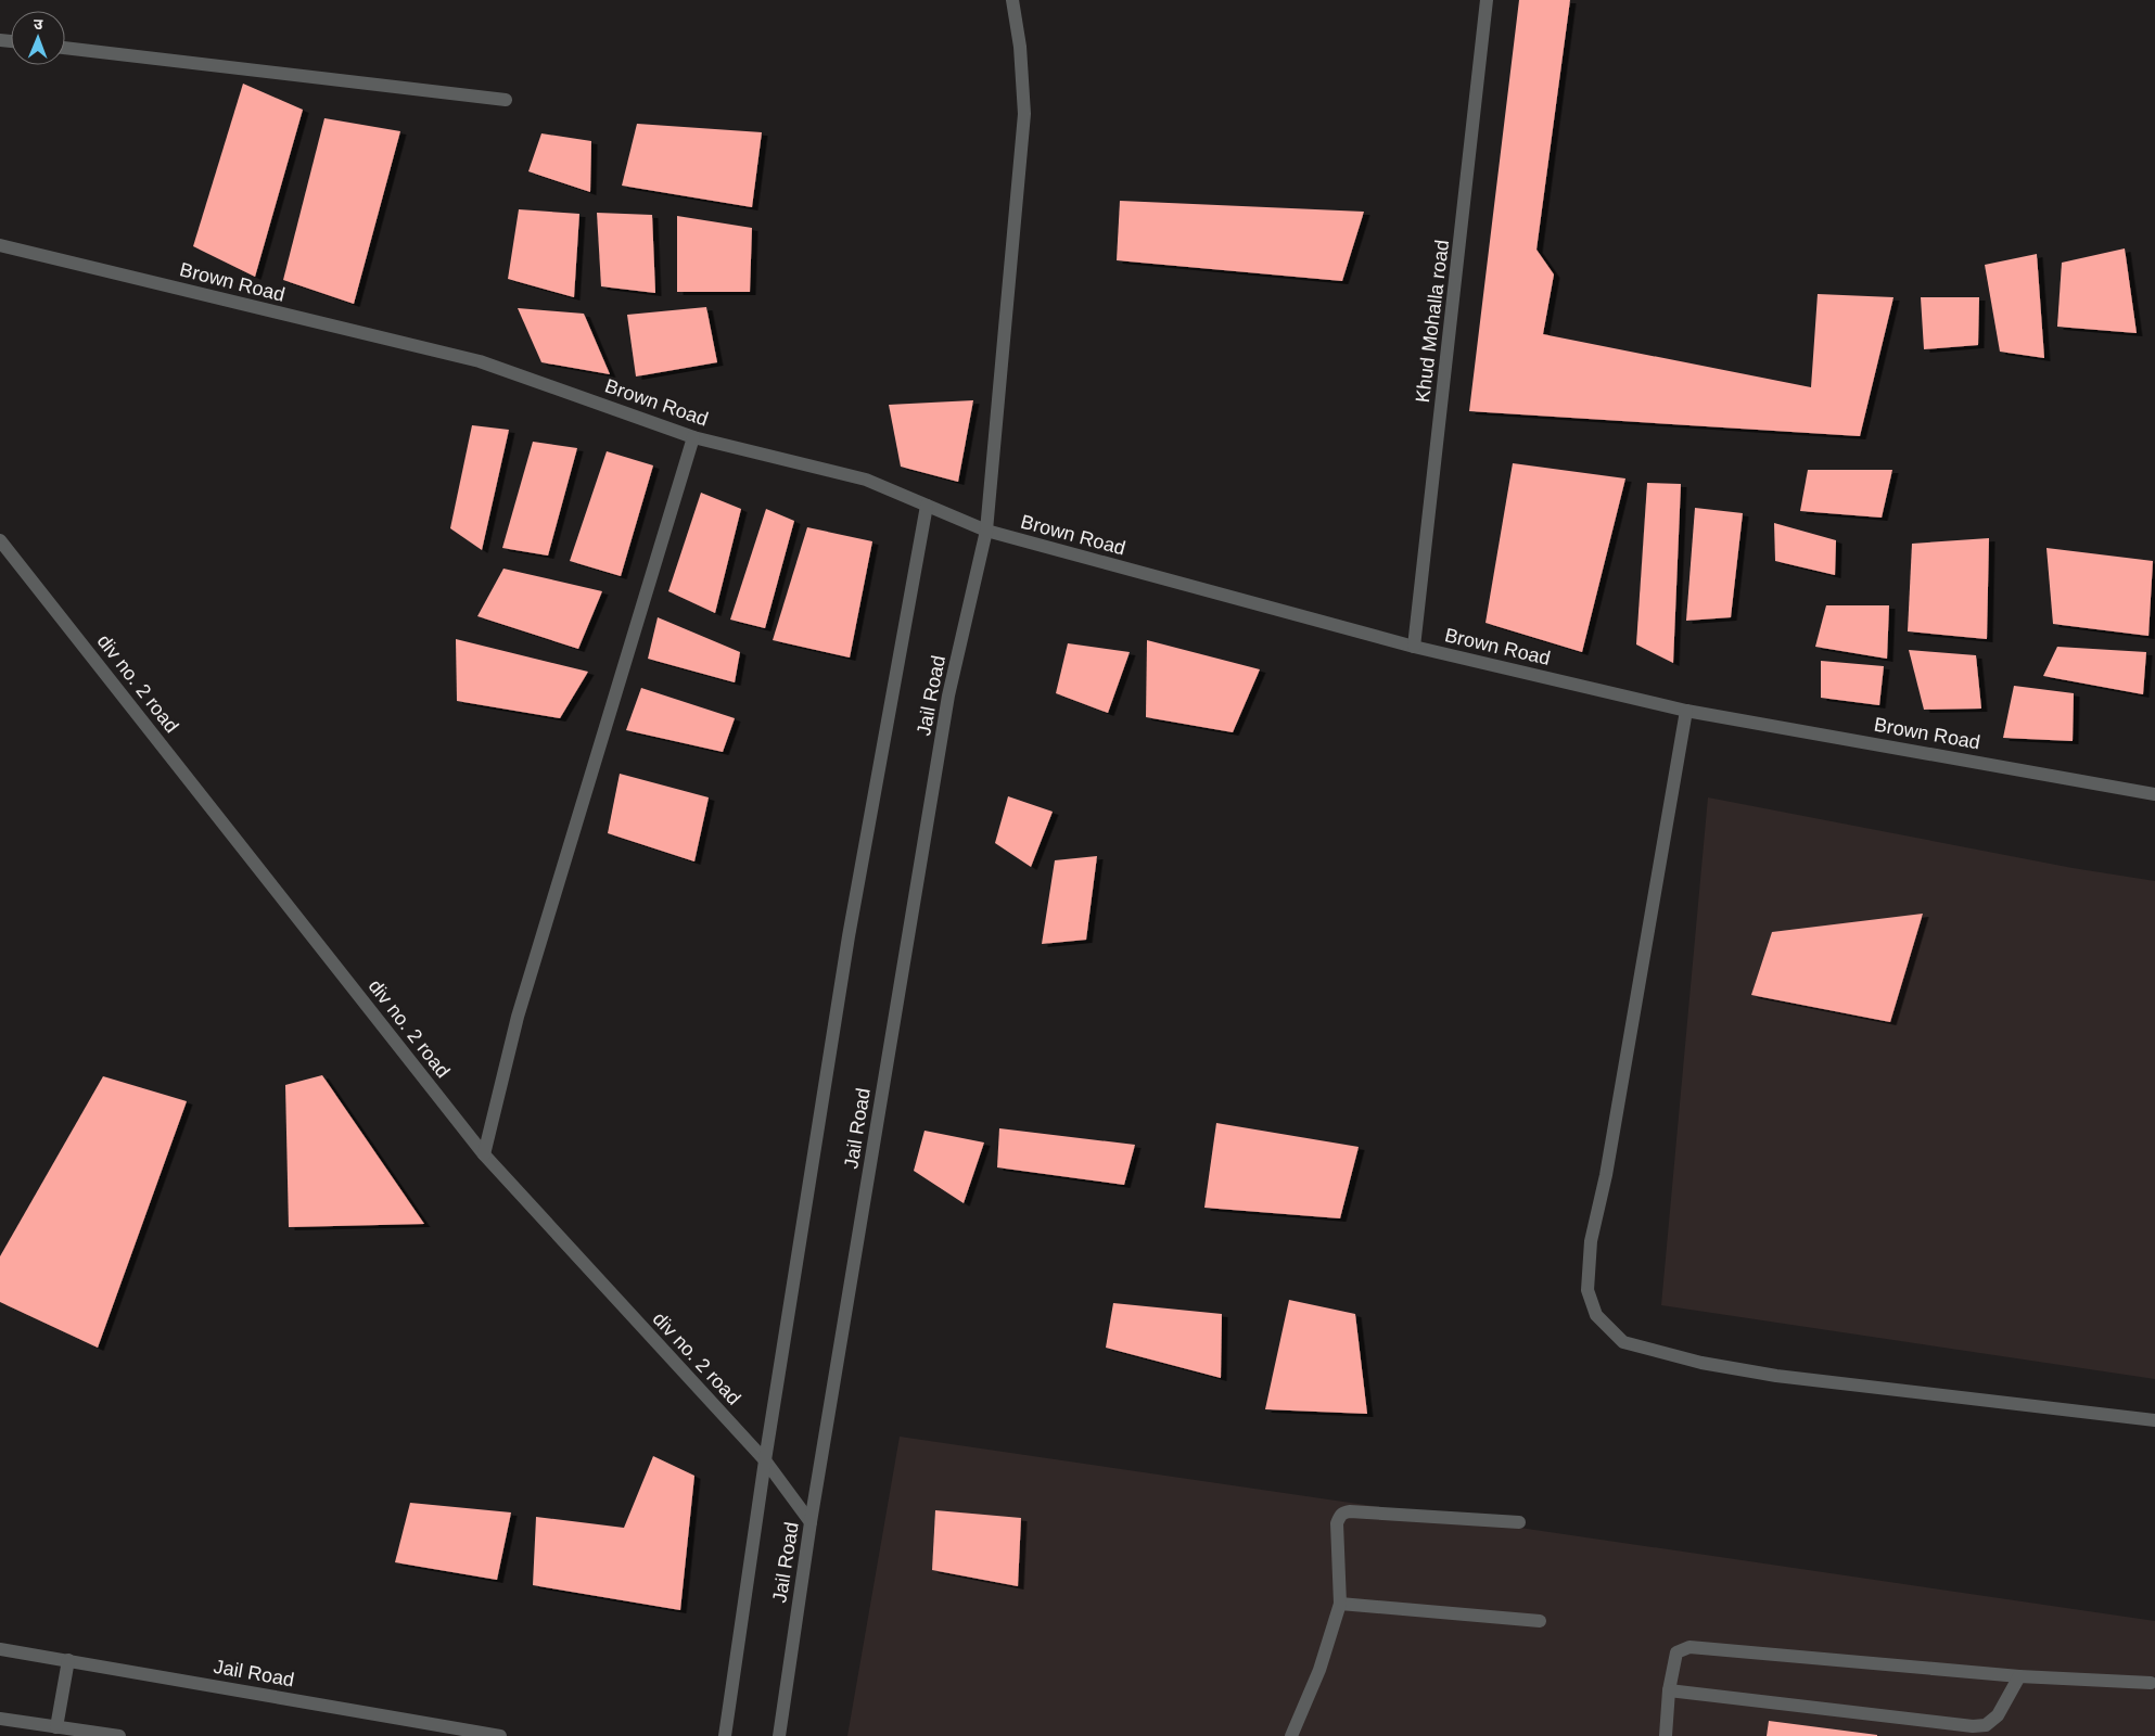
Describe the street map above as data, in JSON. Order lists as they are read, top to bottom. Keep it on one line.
{"streets":{"street":["Brown Road","Khud Mohalla road","div no. 2 road","Jail Road"]},"crossings":[["Brown Road","Khud Mohalla road"],["Brown Road","Jail Road"],["div no. 2 road","Jail Road"]],"north":"top"}
